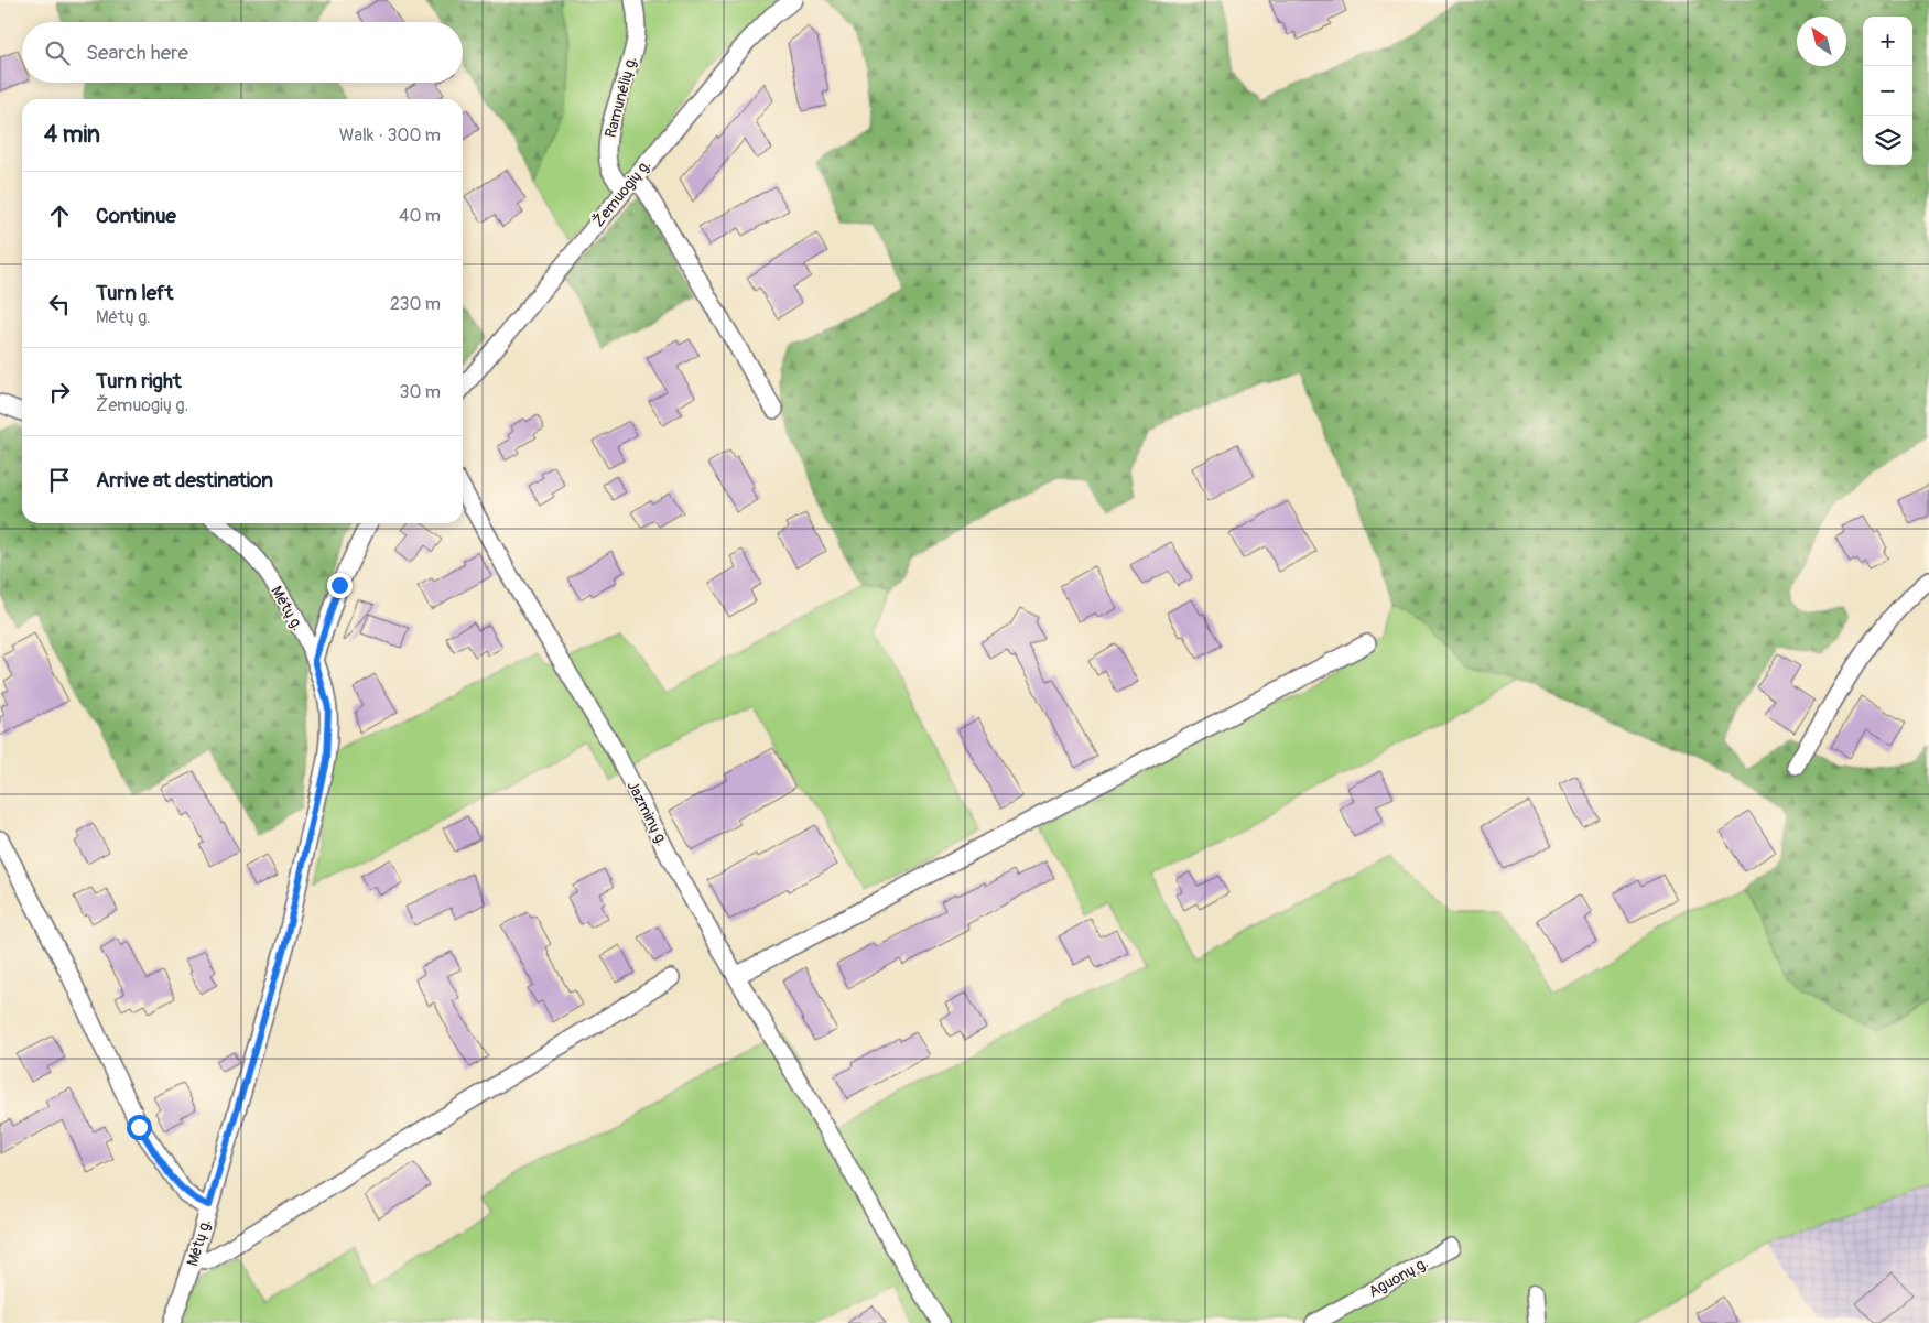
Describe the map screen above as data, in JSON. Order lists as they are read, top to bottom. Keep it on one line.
{"streets":{"street":["Ramunėlių g.","Žemuogių g.","Mėtų g.","Jazminų g.","Aguonų g."]},"crossings":[["Ramunėlių g.","Žemuogių g."]],"north":"top left","page":{"map_buttons":["+","−"],"search":"Search here","heading":["4 min","Walk · 300 m"],"list":[["Continue","40 m"],["Turn left","Mėtų g.","230 m"],["Turn right","Žemuogių g.","30 m"],"Arrive at destination"]}}
